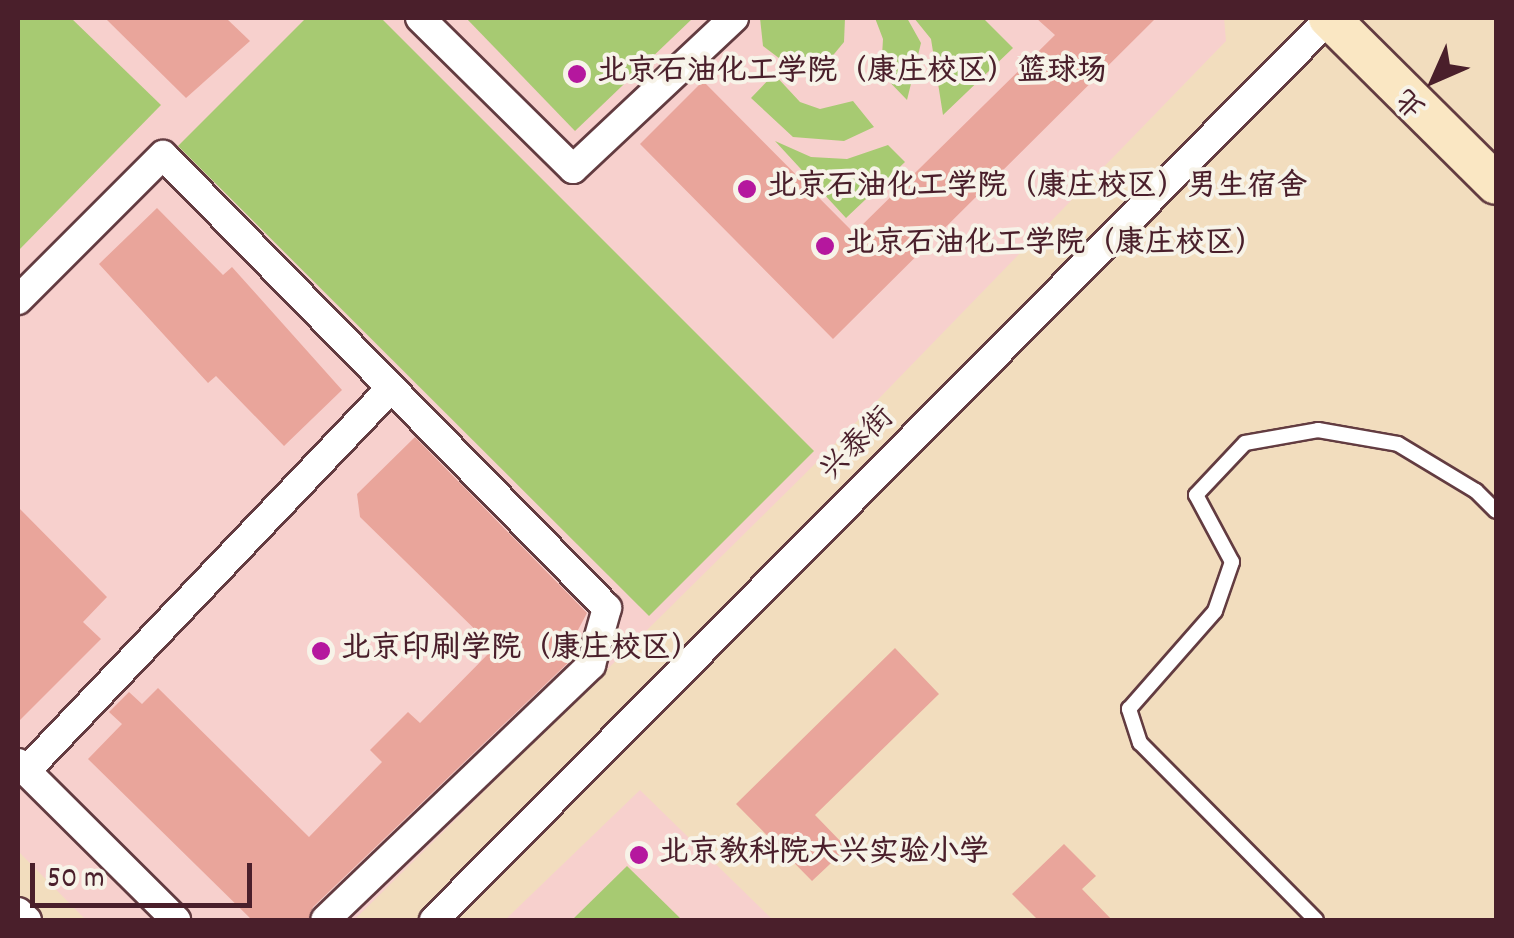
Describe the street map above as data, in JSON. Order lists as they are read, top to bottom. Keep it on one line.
{"streets":{"street":["兴泰街"]},"places":["北京石油化工学院（康庄校区）篮球场","北京石油化工学院（康庄校区）男生宿舍","北京石油化工学院（康庄校区）","北京印刷学院（康庄校区）","北京教科院大兴实验小学"],"scale_bar":"50 m","north":"bottom left"}
